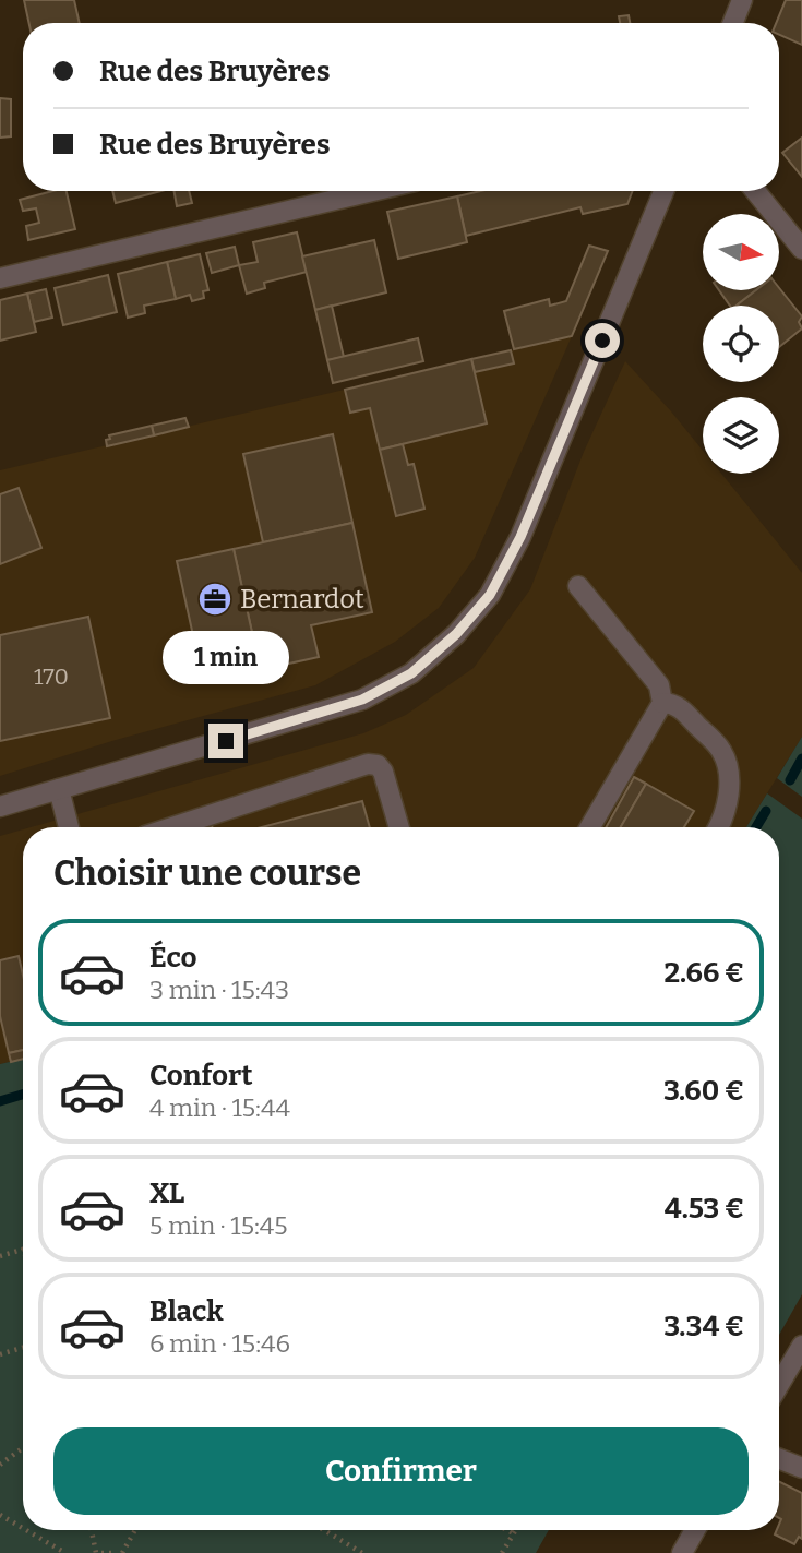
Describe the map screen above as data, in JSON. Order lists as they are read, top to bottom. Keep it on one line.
{"places":{"office":["Bernardot"]},"house_numbers":["170"],"north":"right","page":{"banner":["Rue des Bruyères","Rue des Bruyères"],"bubble":"1 min","heading":"Choisir une course","list":[{"name":"Éco","note":"3 min · 15:43","value":"2.66 €"},{"name":"Confort","note":"4 min · 15:44","value":"3.60 €"},{"name":"XL","note":"5 min · 15:45","value":"4.53 €"},{"name":"Black","note":"6 min · 15:46","value":"3.34 €"}],"buttons":"Confirmer"}}
